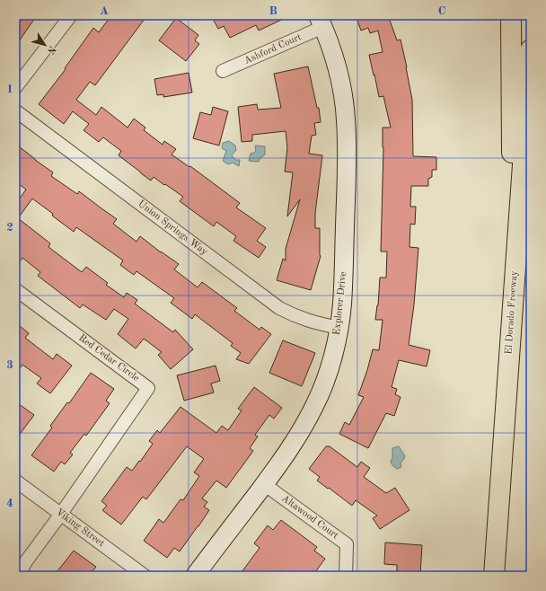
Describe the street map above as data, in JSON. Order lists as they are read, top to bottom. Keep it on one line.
{"streets":{"highway":["El Dorado Freeway"],"street":["Ashford Court","Union Springs Way","Explorer Drive","Red Cedar Circle","Altawood Court","Viking Street"]},"crossings":[["Ashford Court","Explorer Drive"],["Union Springs Way","Explorer Drive"],["Explorer Drive","Altawood Court"],["Red Cedar Circle","Viking Street"]],"north":"bottom right","grid":{"columns":["A","B","C"],"rows":["1","2","3","4"]}}
